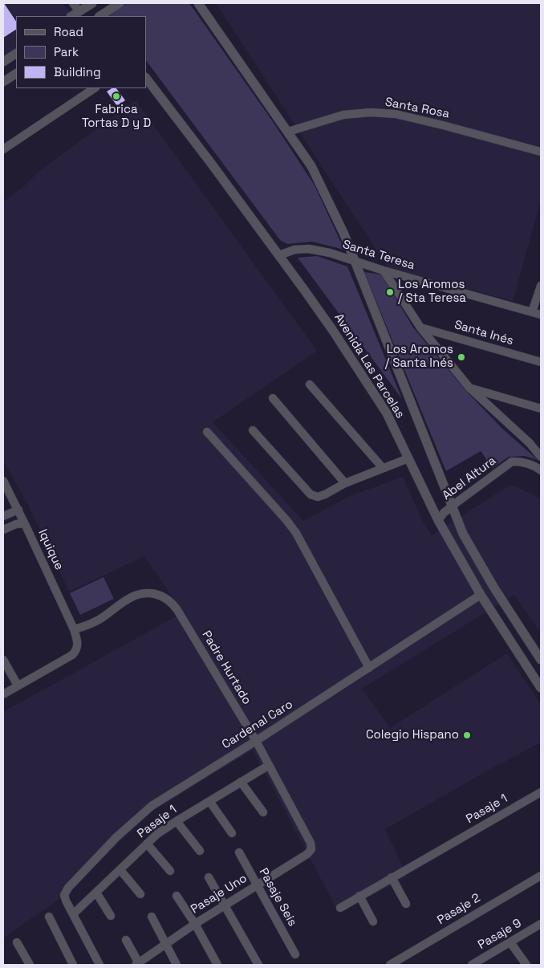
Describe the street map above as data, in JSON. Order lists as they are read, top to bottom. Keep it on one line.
{"streets":{"street":["Santa Rosa","Santa Teresa","Santa Inés","Avenida Las Parcelas","Abel Altura","Iquique","Padre Hurtado","Cardenal Caro","Pasaje 1","Pasaje Uno","Pasaje Seis","Pasaje 2","Pasaje 9"]},"crossings":[["Santa Rosa","Avenida Las Parcelas"],["Santa Teresa","Avenida Las Parcelas"],["Avenida Las Parcelas","Abel Altura"],["Avenida Las Parcelas","Cardenal Caro"],["Iquique","Padre Hurtado"],["Padre Hurtado","Cardenal Caro"],["Padre Hurtado","Pasaje 1"],["Padre Hurtado","Pasaje Uno"],["Cardenal Caro","Pasaje 1"],["Pasaje Uno","Pasaje Seis"]],"places":["Fabrica Tortas D y D","Los Aromos / Sta Teresa","Los Aromos / Santa Inés","Colegio Hispano"],"legend":["Road","Park","Building"]}
